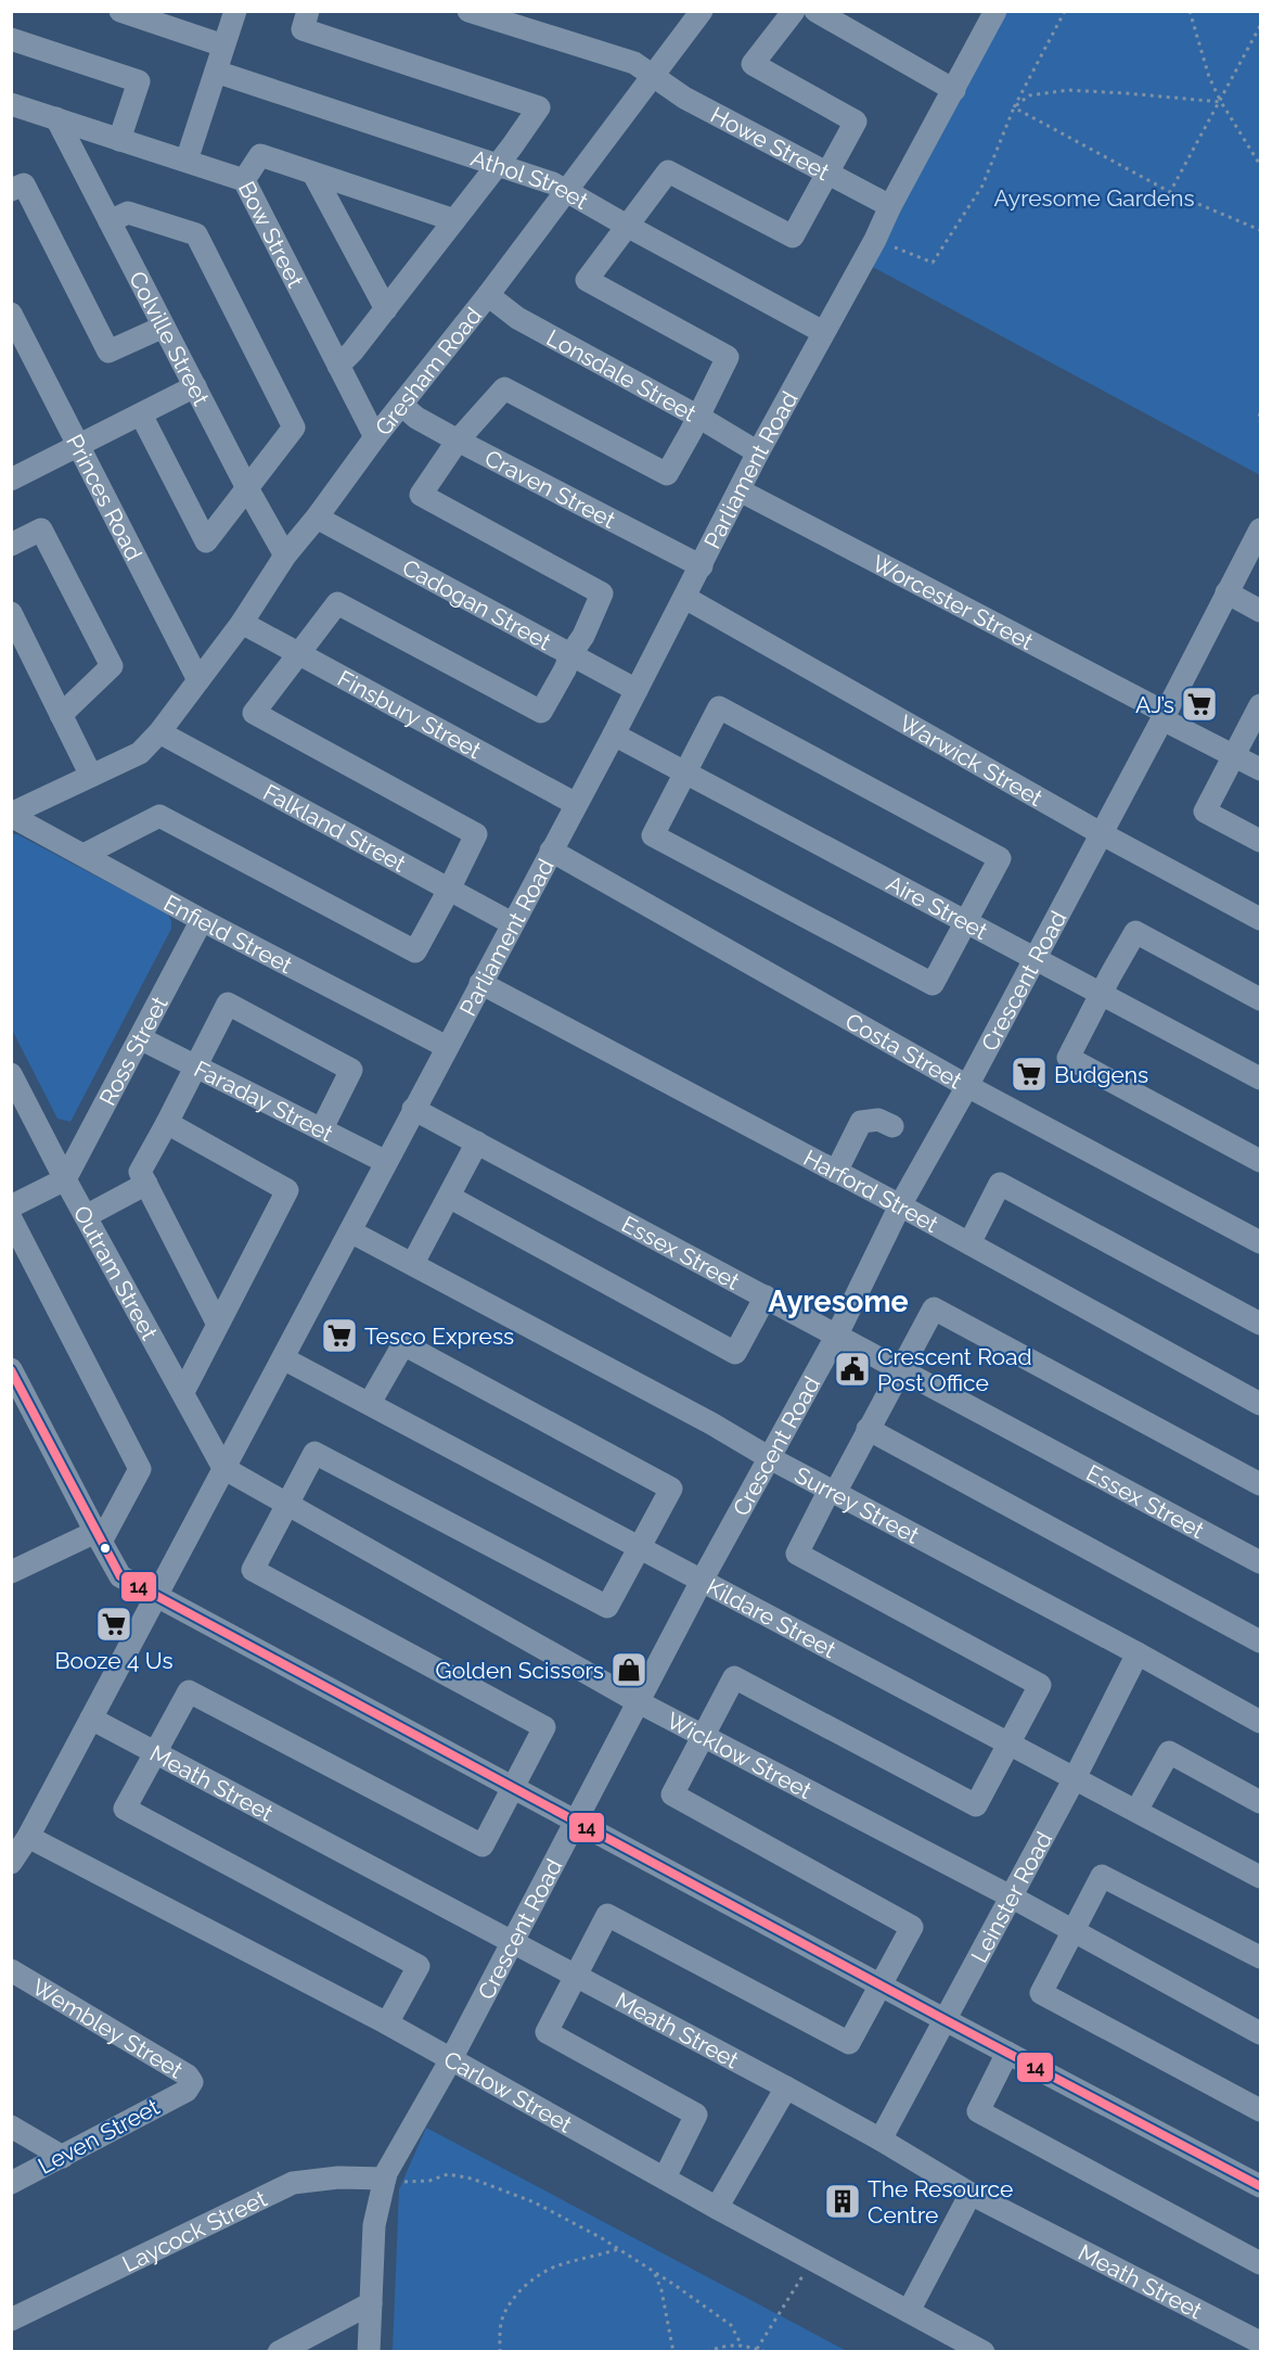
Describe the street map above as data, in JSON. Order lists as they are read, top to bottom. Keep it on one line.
{"streets":{"street":["Howe Street","Athol Street","Bow Street","Colville Street","Gresham Road","Lonsdale Street","Parliament Road","Craven Street","Princes Road","Worcester Street","Cadogan Street","Finsbury Street","Warwick Street","Falkland Street","Aire Street","Enfield Street","Crescent Road","Ross Street","Costa Street","Faraday Street","Harford Street","Essex Street","Outram Street","Surrey Street","Kildare Street","Wicklow Street","Meath Street","Leinster Road","Wembley Street","Carlow Street","Leven Street","Laycock Street"]},"crossings":[["Howe Street","Gresham Road"],["Howe Street","Parliament Road"],["Athol Street","Gresham Road"],["Athol Street","Parliament Road"],["Bow Street","Colville Street"],["Bow Street","Gresham Road"],["Colville Street","Gresham Road"],["Gresham Road","Lonsdale Street"],["Gresham Road","Craven Street"],["Gresham Road","Princes Road"],["Gresham Road","Cadogan Street"],["Gresham Road","Finsbury Street"],["Gresham Road","Falkland Street"],["Gresham Road","Enfield Street"],["Lonsdale Street","Parliament Road"],["Parliament Road","Craven Street"],["Parliament Road","Worcester Street"],["Parliament Road","Cadogan Street"],["Parliament Road","Finsbury Street"],["Parliament Road","Warwick Street"],["Parliament Road","Falkland Street"],["Parliament Road","Aire Street"],["Parliament Road","Enfield Street"],["Parliament Road","Costa Street"],["Parliament Road","Faraday Street"],["Parliament Road","Harford Street"],["Parliament Road","Essex Street"],["Parliament Road","Outram Street"],["Parliament Road","Surrey Street"],["Parliament Road","Kildare Street"],["Parliament Road","Wicklow Street"],["Parliament Road","Meath Street"],["Parliament Road","Carlow Street"],["Worcester Street","Crescent Road"],["Warwick Street","Crescent Road"],["Aire Street","Crescent Road"],["Enfield Street","Ross Street"],["Crescent Road","Costa Street"],["Crescent Road","Harford Street"],["Crescent Road","Essex Street"],["Crescent Road","Surrey Street"],["Crescent Road","Kildare Street"],["Crescent Road","Wicklow Street"],["Crescent Road","Meath Street"],["Crescent Road","Carlow Street"],["Crescent Road","Laycock Street"],["Ross Street","Faraday Street"],["Ross Street","Outram Street"],["Outram Street","Wicklow Street"],["Surrey Street","Leinster Road"],["Kildare Street","Leinster Road"],["Wicklow Street","Leinster Road"],["Meath Street","Leinster Road"],["Wembley Street","Leven Street"]],"districts":["Ayresome"],"parks":["Ayresome Gardens"],"places":{"supermarket":["AJ’s","Budgens","Tesco Express","Booze 4 Us"],"public building":["Crescent Road Post Office"],"shop":["Golden Scissors"],"building":["The Resource Centre"]},"lines":["transit line 14"]}
